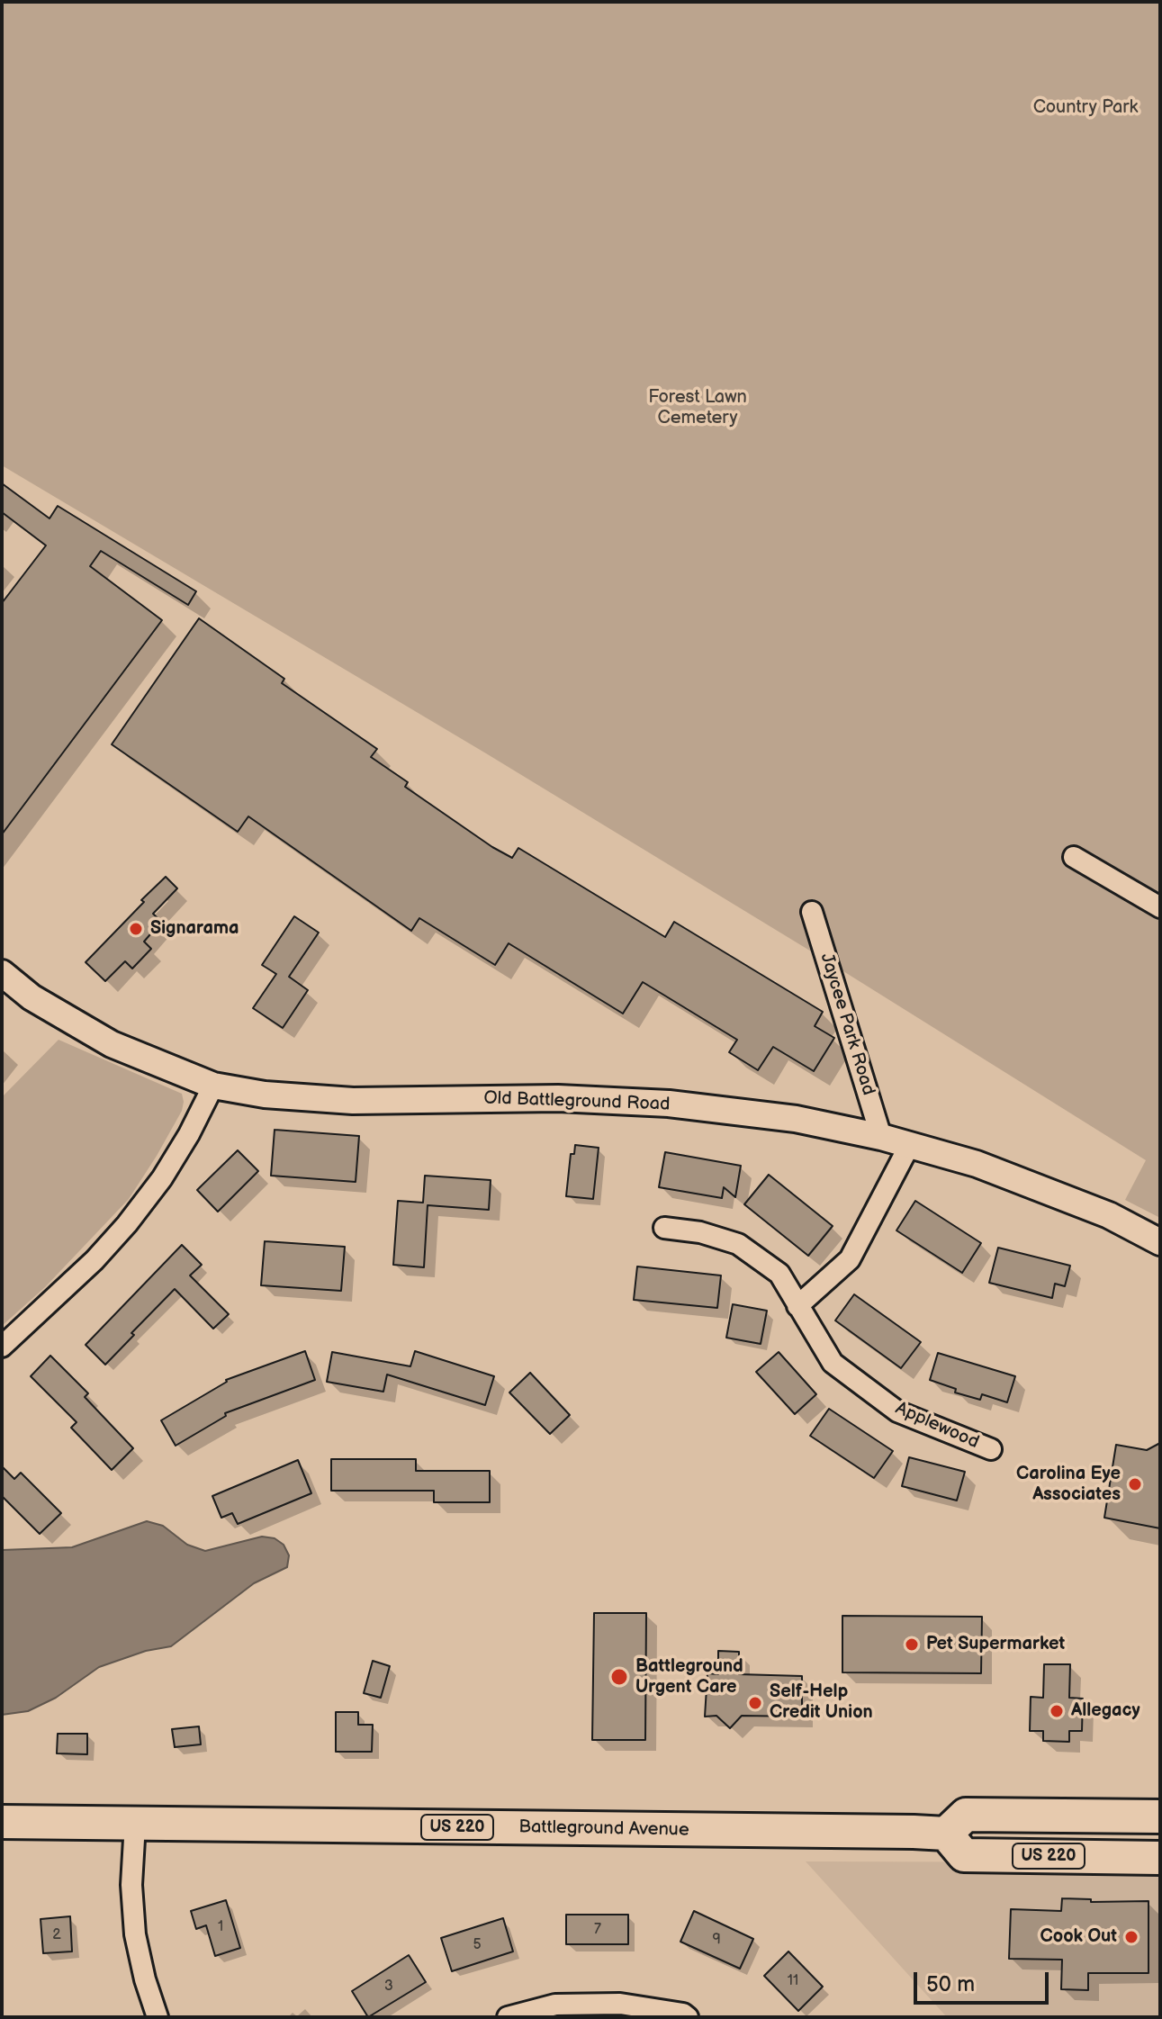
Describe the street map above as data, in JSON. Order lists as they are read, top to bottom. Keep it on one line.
{"streets":{"main road":["US 220","Battleground Avenue"],"street":["Jaycee Park Road","Old Battleground Road","Applewood"]},"crossings":[["Jaycee Park Road","Old Battleground Road"],["US 220","Battleground Avenue"]],"parks":["Country Park","Forest Lawn Cemetery"],"places":["Signarama","Carolina Eye Associates","Pet Supermarket","Battleground Urgent Care","Self-Help Credit Union","Allegacy","Cook Out"],"house_numbers":["1","7","2","9","5","11","3"],"scale_bar":"50 m"}
